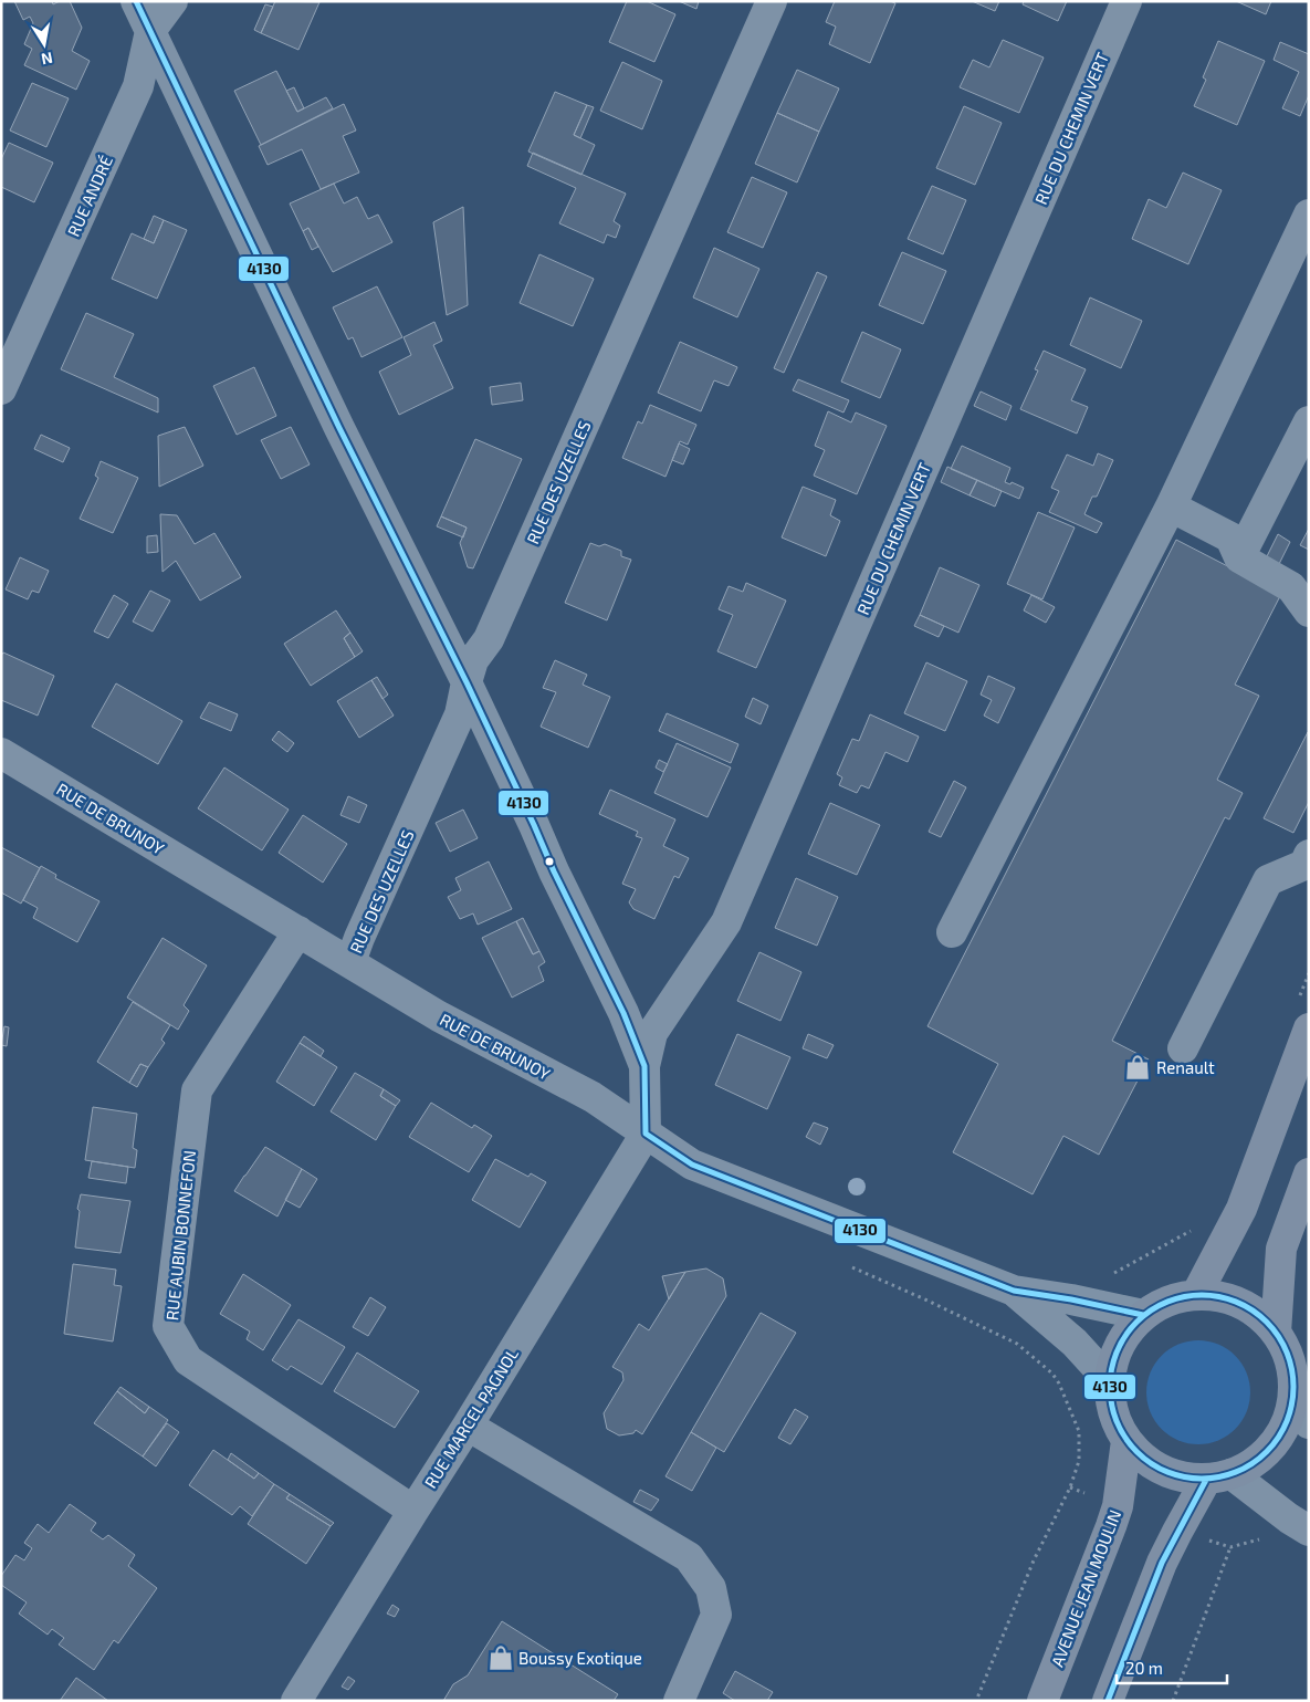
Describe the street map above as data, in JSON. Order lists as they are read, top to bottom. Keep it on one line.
{"streets":{"main road":["AVENUE JEAN MOULIN"],"street":["RUE DU CHEMIN VERT","RUE ANDRÉ","RUE DES UZELLES","RUE DE BRUNOY","RUE AUBIN BONNEFON","RUE MARCEL PAGNOL"]},"crossings":[["RUE DES UZELLES","RUE DE BRUNOY"],["RUE DE BRUNOY","RUE AUBIN BONNEFON"],["RUE DE BRUNOY","RUE MARCEL PAGNOL"],["RUE DE BRUNOY","AVENUE JEAN MOULIN"],["RUE AUBIN BONNEFON","RUE MARCEL PAGNOL"]],"places":{"shop":["Renault","Boussy Exotique"]},"lines":["transit line 4130"],"scale_bar":"20 m","north":"bottom"}
